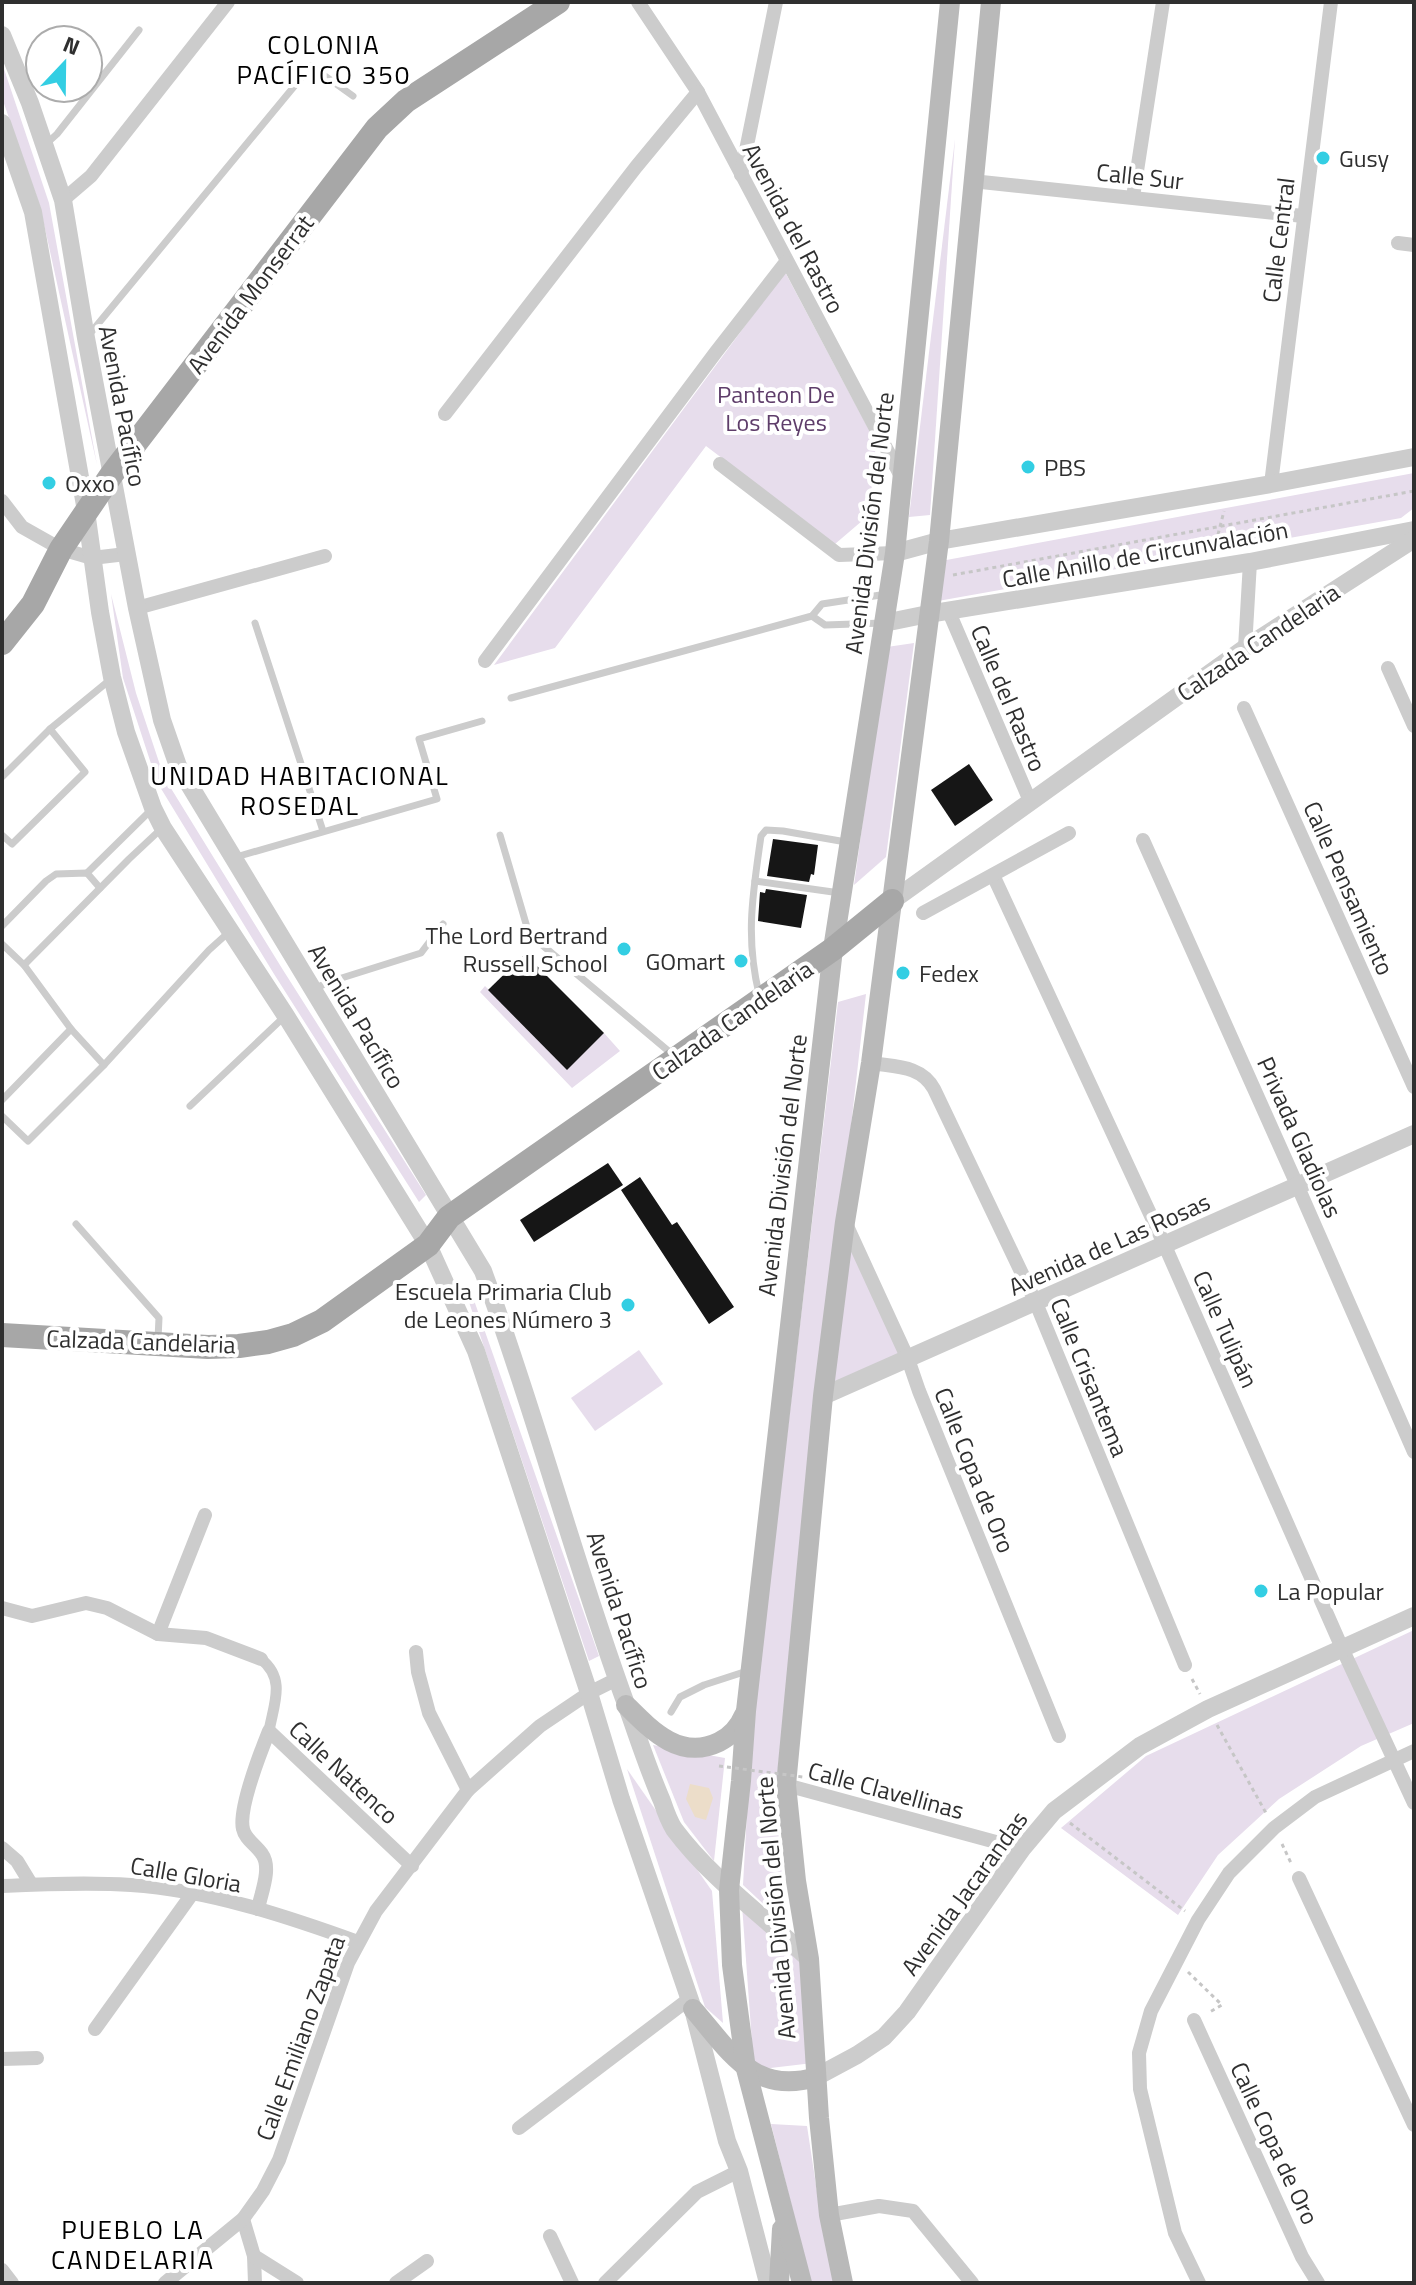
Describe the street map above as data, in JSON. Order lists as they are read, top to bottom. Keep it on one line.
{"streets":{"main road":["Avenida Monserrat","Avenida División del Norte","Calzada Candelaria"],"street":["Calle Sur","Avenida del Rastro","Calle Central","Avenida Pacífico","Calle Anillo de Circunvalación","Calle del Rastro","Calle Pensamiento","Privada Gladiolas","Avenida de Las Rosas","Calle Tulipán","Calle Crisantema","Calle Copa de Oro","Calle Natenco","Calle Clavellinas","Calle Gloria","Avenida Jacarandas","Calle Emiliano Zapata"]},"crossings":[["Calle Sur","Calle Central"],["Calle Sur","Avenida División del Norte"],["Avenida del Rastro","Avenida División del Norte"],["Calle Central","Calle Anillo de Circunvalación"],["Avenida Monserrat","Avenida Pacífico"],["Avenida Pacífico","Avenida División del Norte"],["Avenida Pacífico","Calzada Candelaria"],["Avenida Pacífico","Calle Emiliano Zapata"],["Avenida División del Norte","Calle Anillo de Circunvalación"],["Avenida División del Norte","Calzada Candelaria"],["Avenida División del Norte","Calle del Rastro"],["Avenida División del Norte","Avenida de Las Rosas"],["Avenida División del Norte","Calle Crisantema"],["Avenida División del Norte","Calle Copa de Oro"],["Avenida División del Norte","Calle Clavellinas"],["Avenida División del Norte","Avenida Jacarandas"],["Calle Anillo de Circunvalación","Calle del Rastro"],["Calzada Candelaria","Calle del Rastro"],["Privada Gladiolas","Avenida de Las Rosas"],["Avenida de Las Rosas","Calle Tulipán"],["Avenida de Las Rosas","Calle Crisantema"],["Avenida de Las Rosas","Calle Copa de Oro"],["Calle Tulipán","Avenida Jacarandas"],["Calle Natenco","Calle Emiliano Zapata"],["Calle Clavellinas","Avenida Jacarandas"],["Calle Gloria","Calle Emiliano Zapata"]],"districts":["COLONIA PACÍFICO 350","UNIDAD HABITACIONAL ROSEDAL","PUEBLO LA CANDELARIA"],"parks":["Panteon De Los Reyes"],"places":["Gusy","PBS","Oxxo","The Lord Bertrand Russell School","GOmart","Fedex","Escuela Primaria Club de Leones Número 3","La Popular"],"north":"top"}
